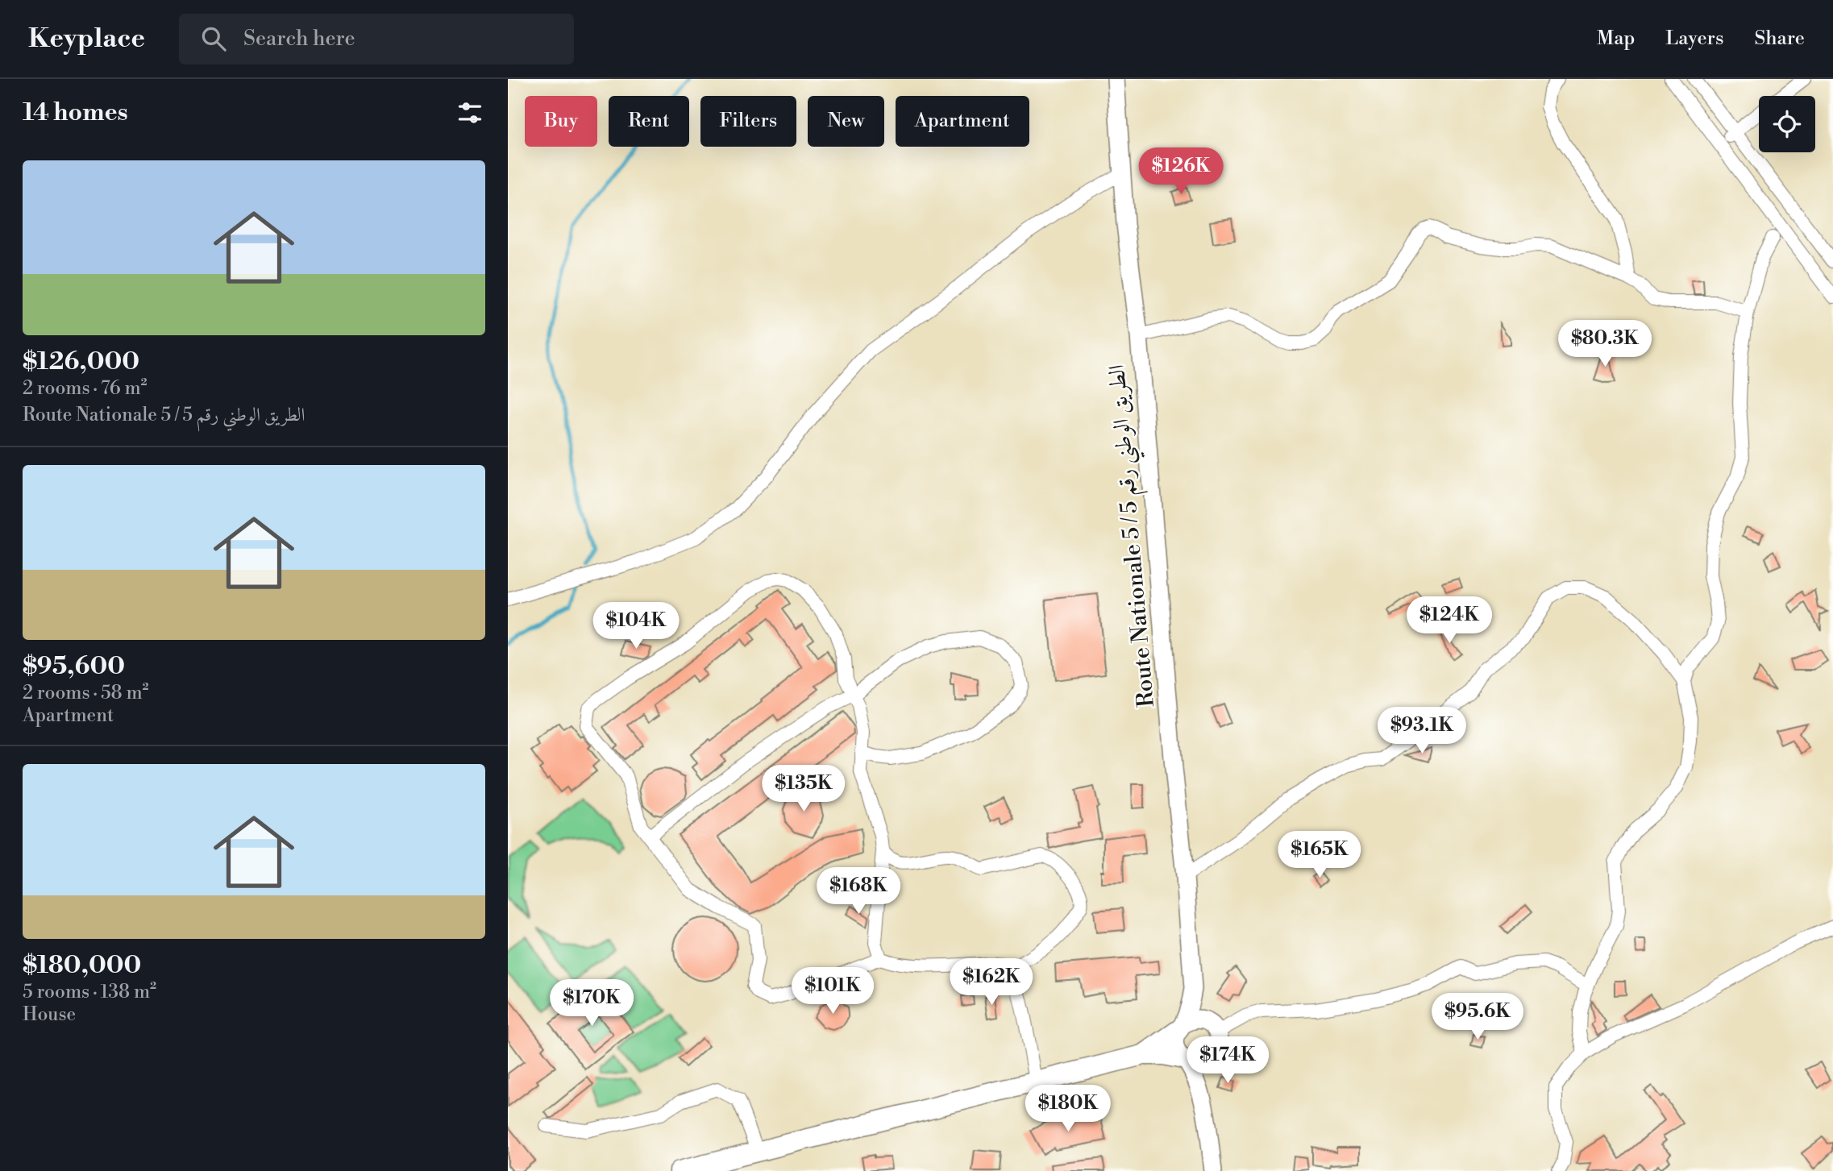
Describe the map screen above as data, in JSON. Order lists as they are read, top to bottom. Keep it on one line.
{"streets":{"main road":["Route Nationale 5 / الطريق الوطني رقم 5"]},"page":{"header":"Keyplace","search":"Search here","nav":["Map","Layers","Share"],"heading":"14 homes","chip":["Buy","Rent","Filters","New","Apartment"],"list":[{"name":"$126,000","note":"2 rooms · 76 m² · Route Nationale 5 / الطريق الوطني رقم 5"},{"name":"$95,600","note":"2 rooms · 58 m² · Apartment"},{"name":"$180,000","note":"5 rooms · 138 m² · House"}],"price":["$126K","$80.3K","$124K","$104K","$93.1K","$135K","$165K","$168K","$162K","$101K","$170K","$95.6K","$174K","$180K"]}}
